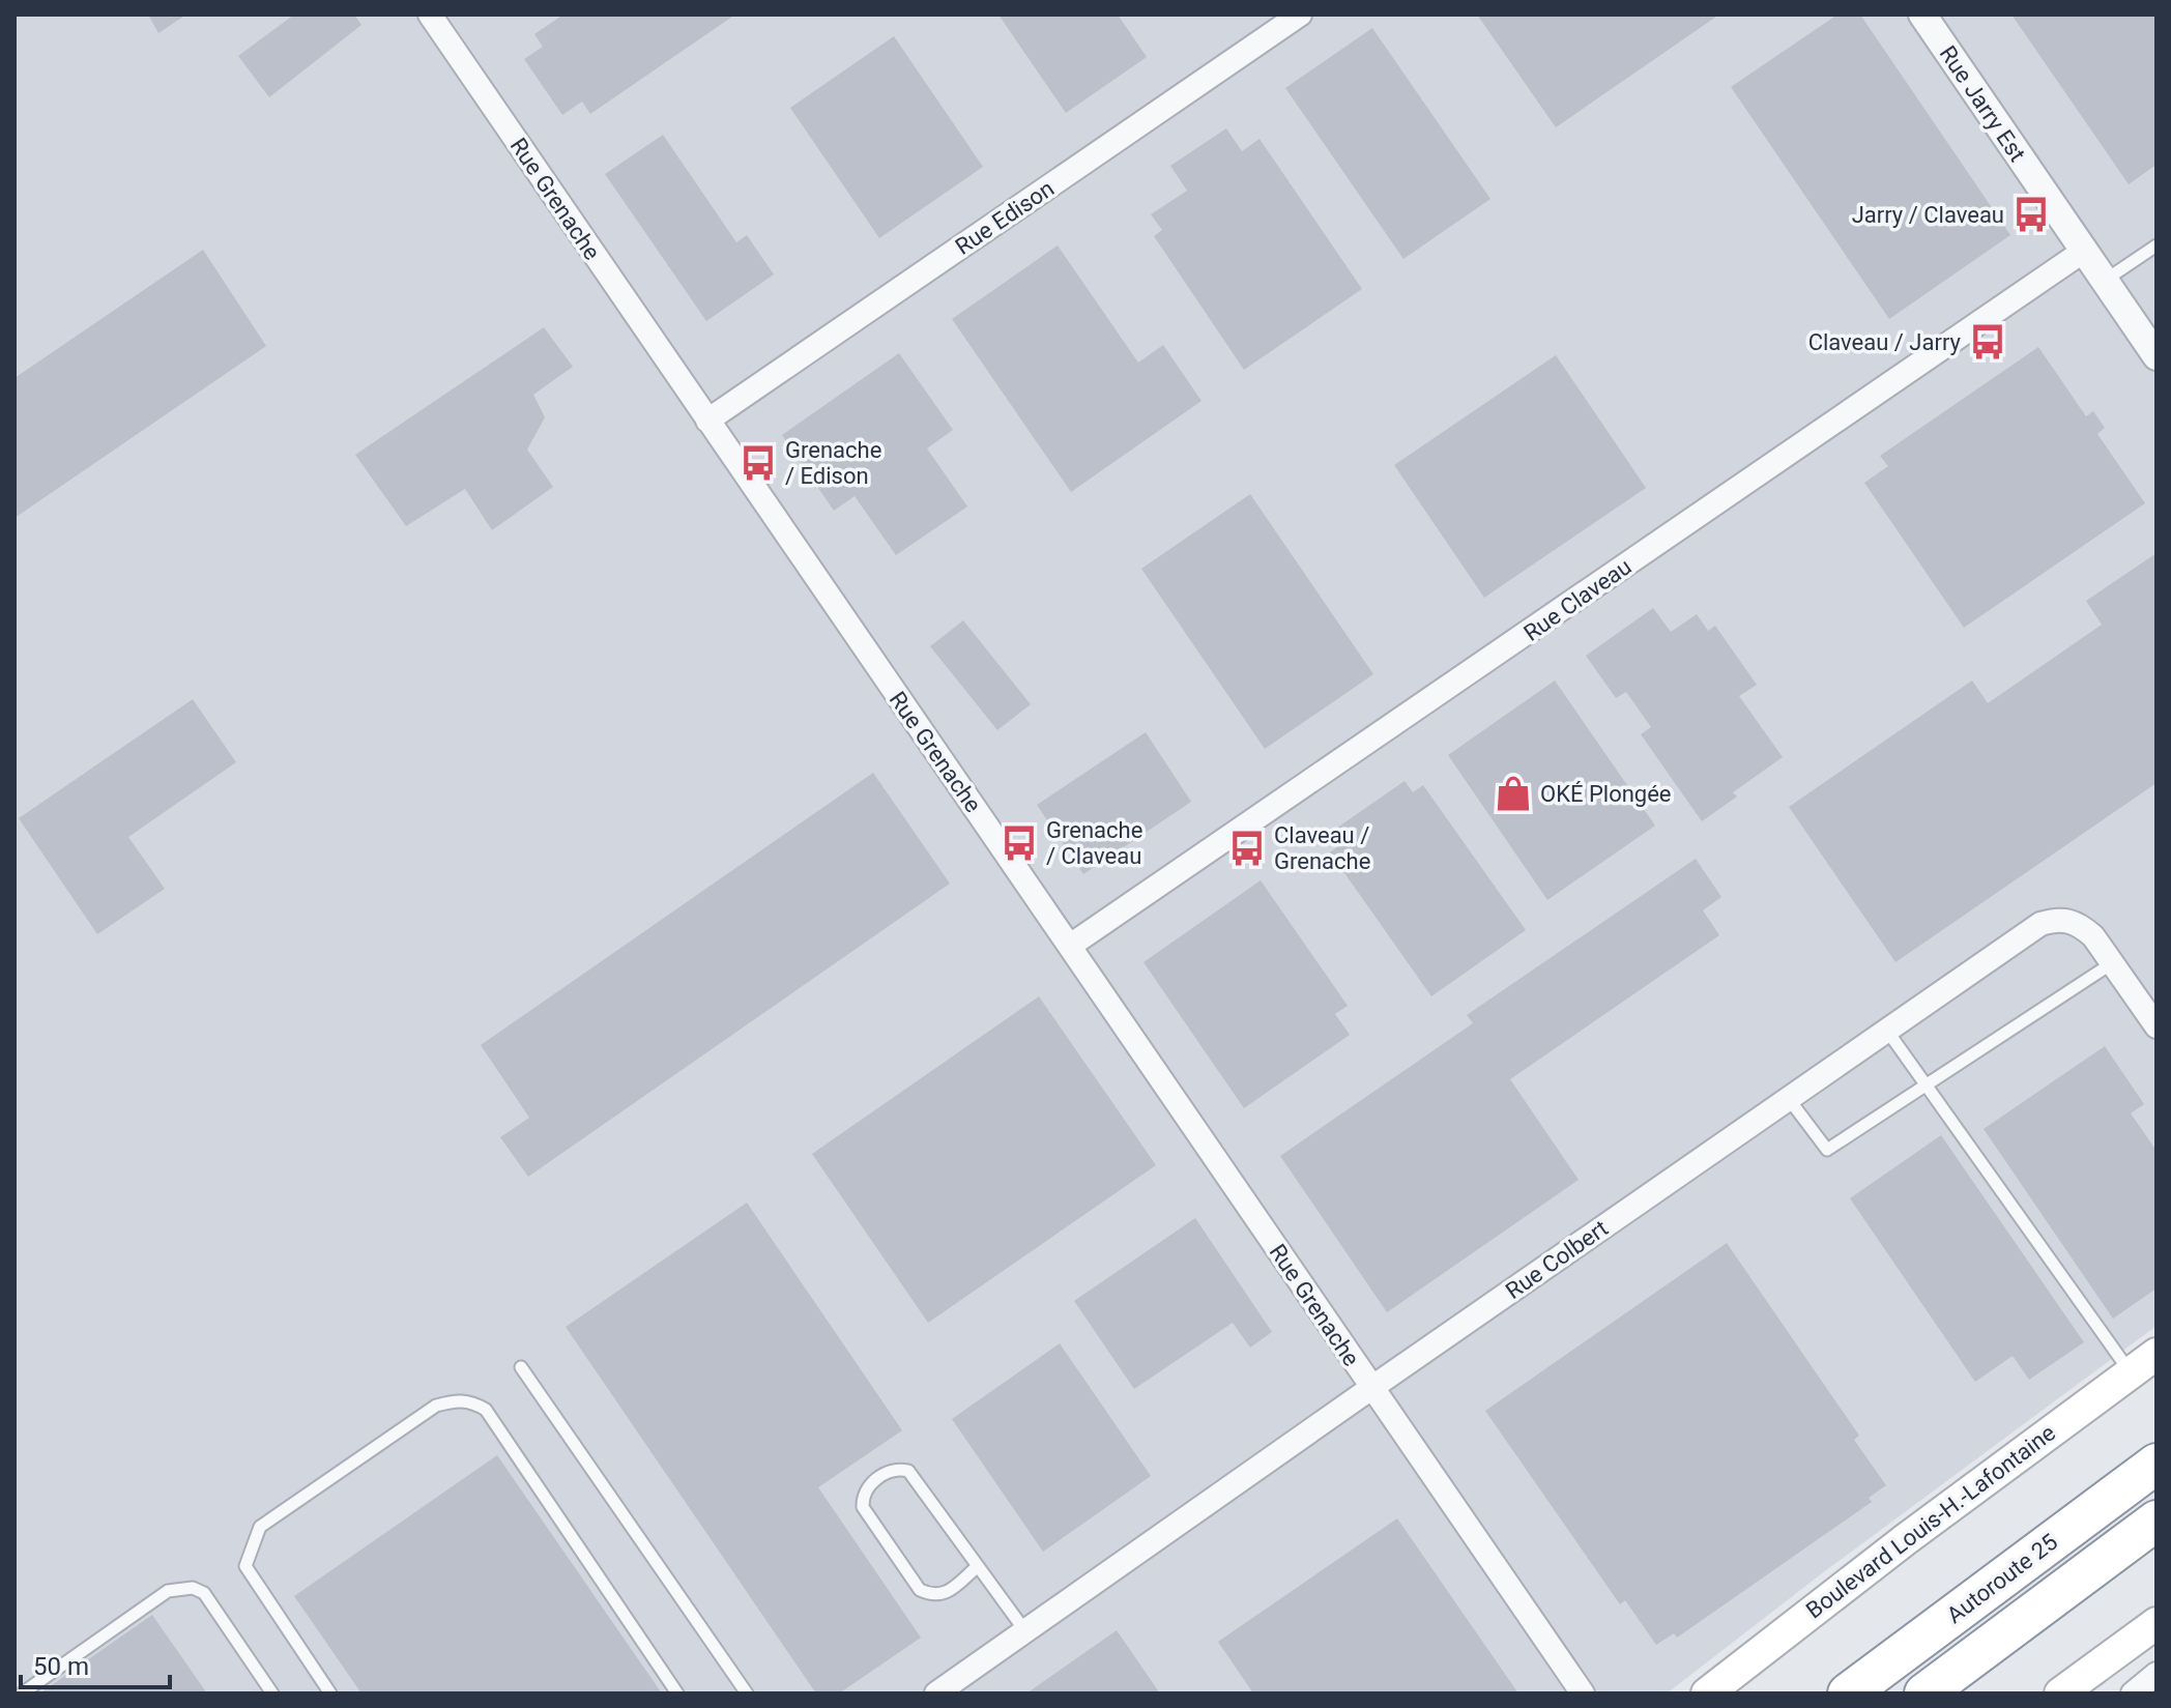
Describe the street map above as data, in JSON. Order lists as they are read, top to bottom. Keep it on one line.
{"streets":{"highway":["Autoroute 25"],"main road":["Boulevard Louis-H.-Lafontaine"],"street":["Rue Jarry Est","Rue Grenache","Rue Edison","Rue Claveau","Rue Colbert"]},"crossings":[["Rue Jarry Est","Rue Claveau"],["Rue Grenache","Rue Edison"],["Rue Grenache","Rue Claveau"],["Rue Grenache","Rue Colbert"]],"places":{"bus stop":["Jarry / Claveau","Claveau / Jarry","Grenache / Edison","Grenache / Claveau","Claveau / Grenache"],"shop":["OKÉ Plongée"]},"scale_bar":"50 m"}
